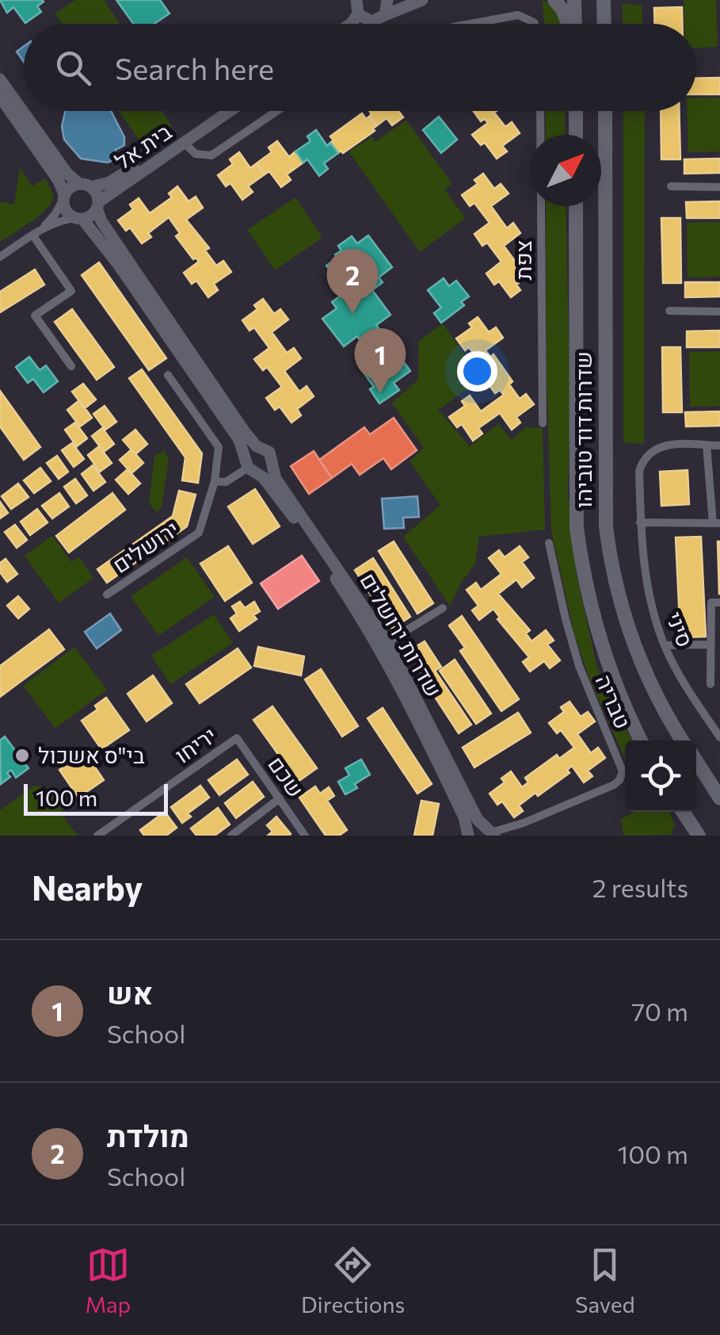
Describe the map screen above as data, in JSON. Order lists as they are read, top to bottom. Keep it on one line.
{"streets":{"highway":["שדרות דוד טוביהו"],"street":["בית אל","צפת","ירושלים","סיני","שדרות ירושלים","טבריה","יריחו","שכם"]},"crossings":[["בית אל","שדרות ירושלים"],["שדרות ירושלים","טבריה"],["יריחו","שכם"]],"places":["בי\"ס אשכול"],"scale_bar":"100 m","north":"top right","page":{"search":"Search here","pins":["2","1"],"scale":"100 m","heading":["Nearby","2 results"],"list":[{"mark":"1","name":"אש","note":"School","value":"70 m"},{"mark":"2","name":"מולדת","note":"School","value":"100 m"}],"nav":["Map","Directions","Saved"]}}
